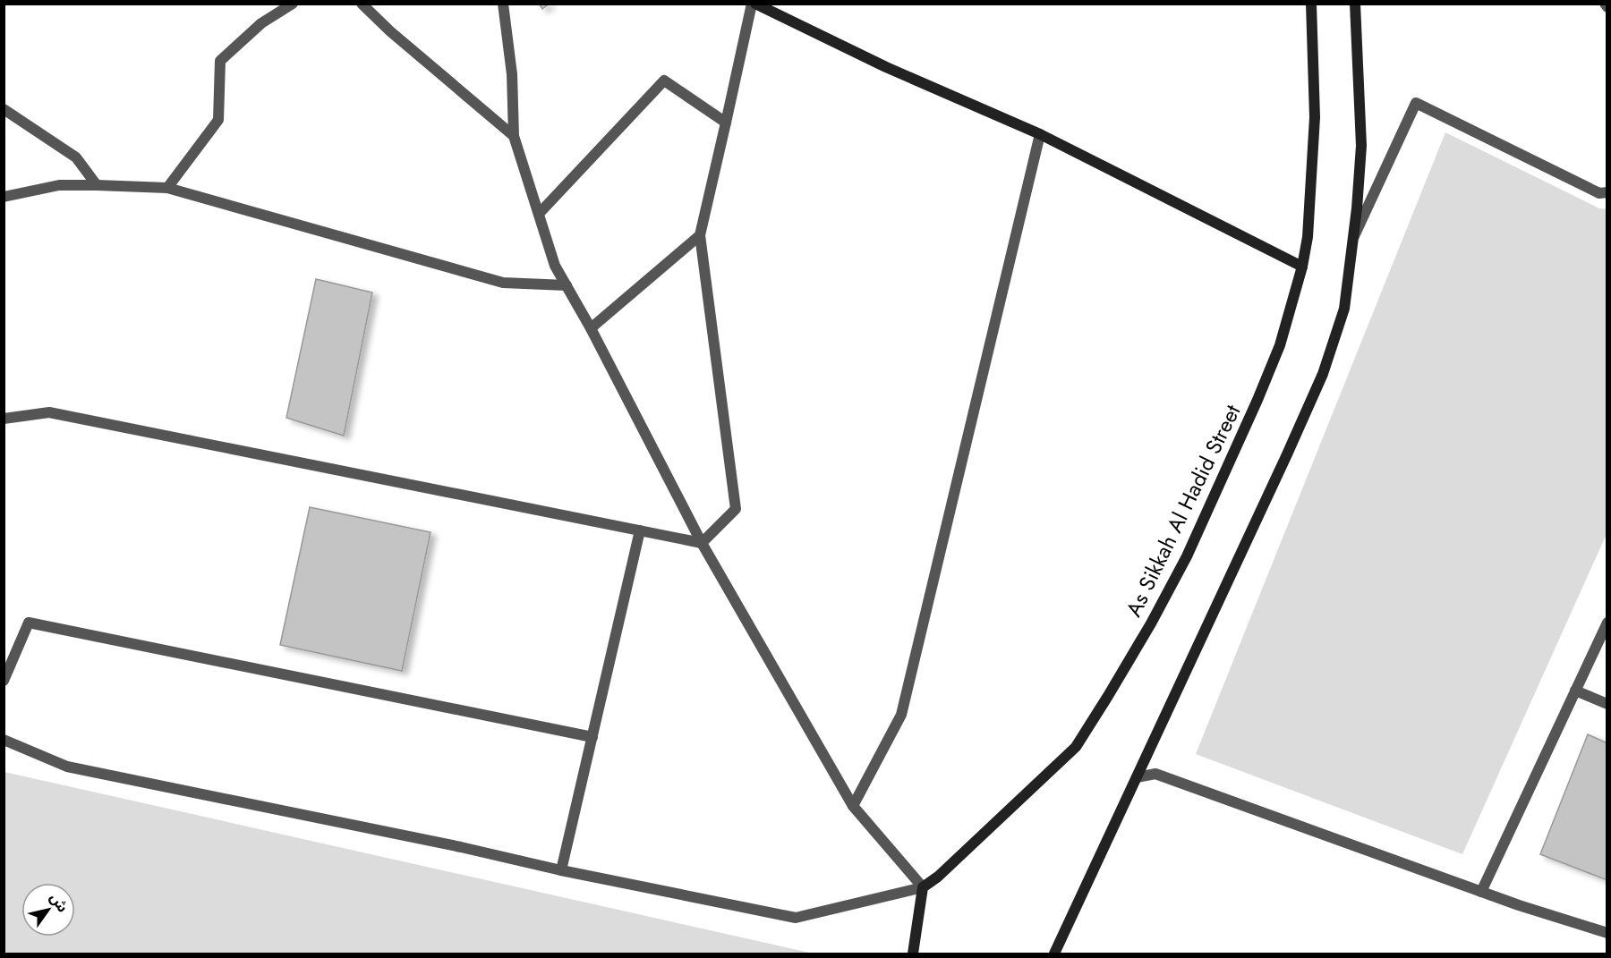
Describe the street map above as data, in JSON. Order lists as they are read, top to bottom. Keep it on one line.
{"streets":{"main road":["As Sikkah Al Hadid Street"]},"north":"top right"}
